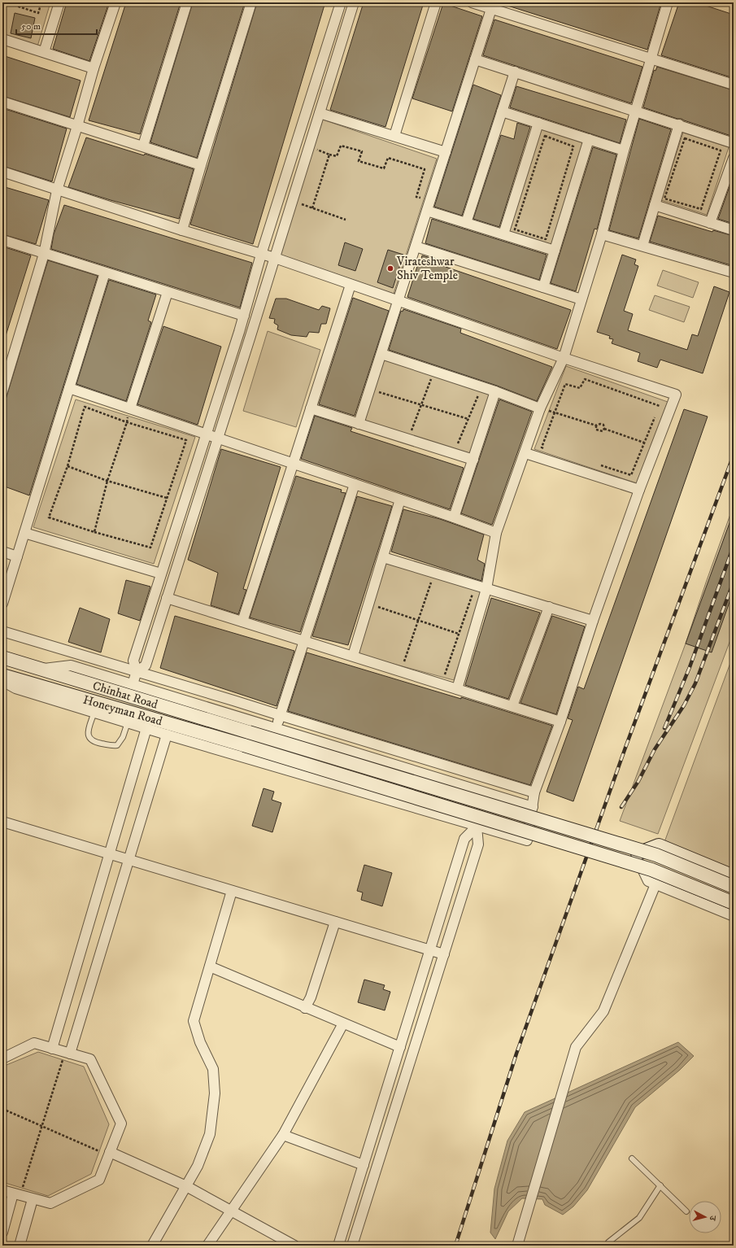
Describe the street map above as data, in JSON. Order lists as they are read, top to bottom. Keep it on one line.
{"streets":{"street":["Chinhat Road","Honeyman Road"]},"places":["Virateshwar Shiv Temple"],"scale_bar":"50 m","north":"right"}
